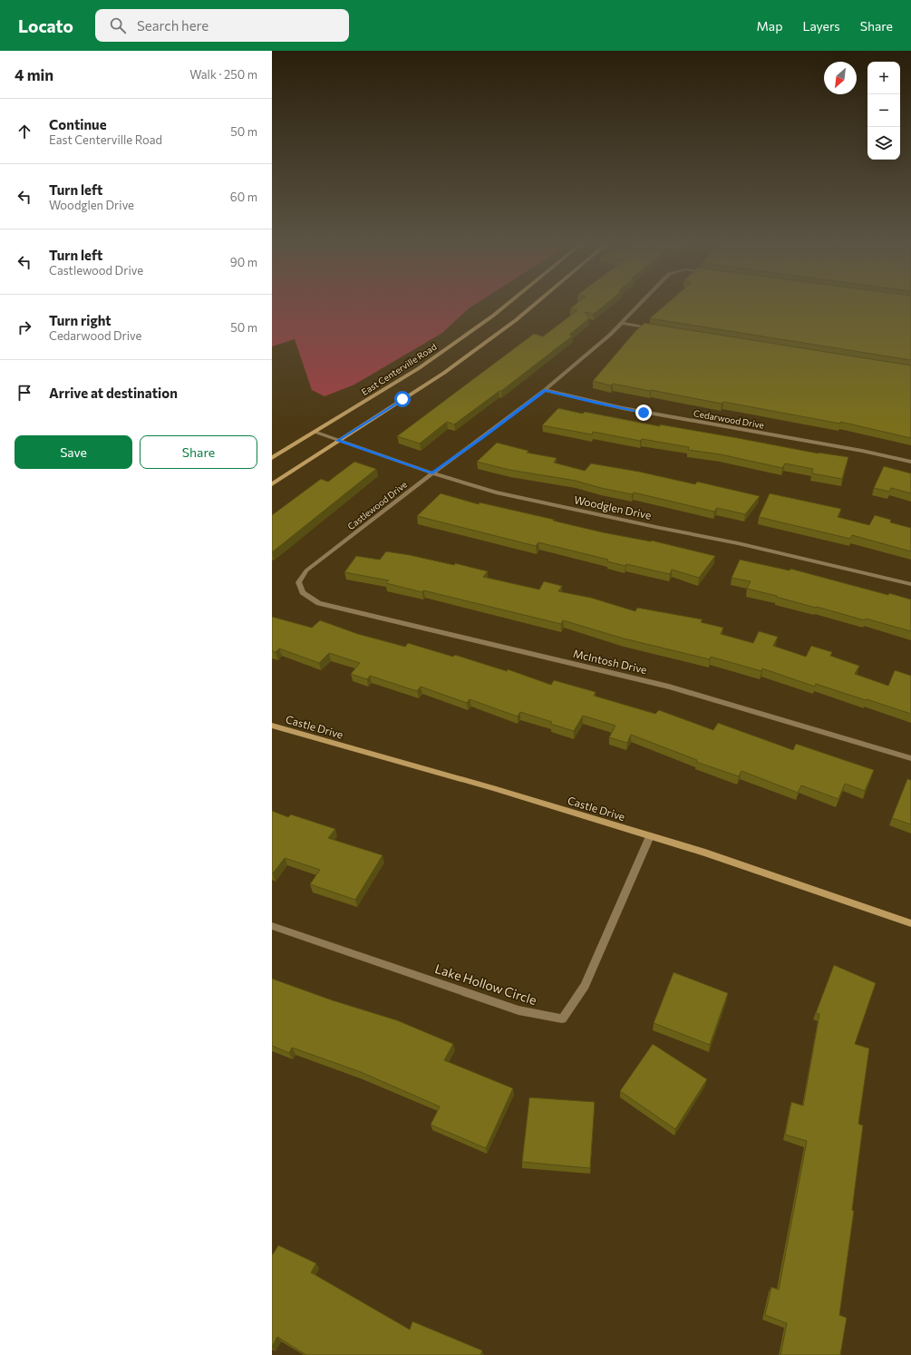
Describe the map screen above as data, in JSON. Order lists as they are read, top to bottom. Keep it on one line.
{"streets":{"main road":["East Centerville Road","Castle Drive"],"street":["Cedarwood Drive","Castlewood Drive","Woodglen Drive","McIntosh Drive","Lake Hollow Circle"]},"crossings":[["East Centerville Road","Woodglen Drive"],["Cedarwood Drive","Castlewood Drive"],["Castlewood Drive","Woodglen Drive"],["Castlewood Drive","McIntosh Drive"],["Castle Drive","Lake Hollow Circle"]],"north":"bottom left","page":{"header":"Locato","search":"Search here","nav":["Map","Layers","Share"],"heading":["4 min","Walk · 250 m"],"map_buttons":["+","−"],"list":[["Continue","East Centerville Road","50 m"],["Turn left","Woodglen Drive","60 m"],["Turn left","Castlewood Drive","90 m"],["Turn right","Cedarwood Drive","50 m"],"Arrive at destination"],"buttons":["Save","Share"]}}
